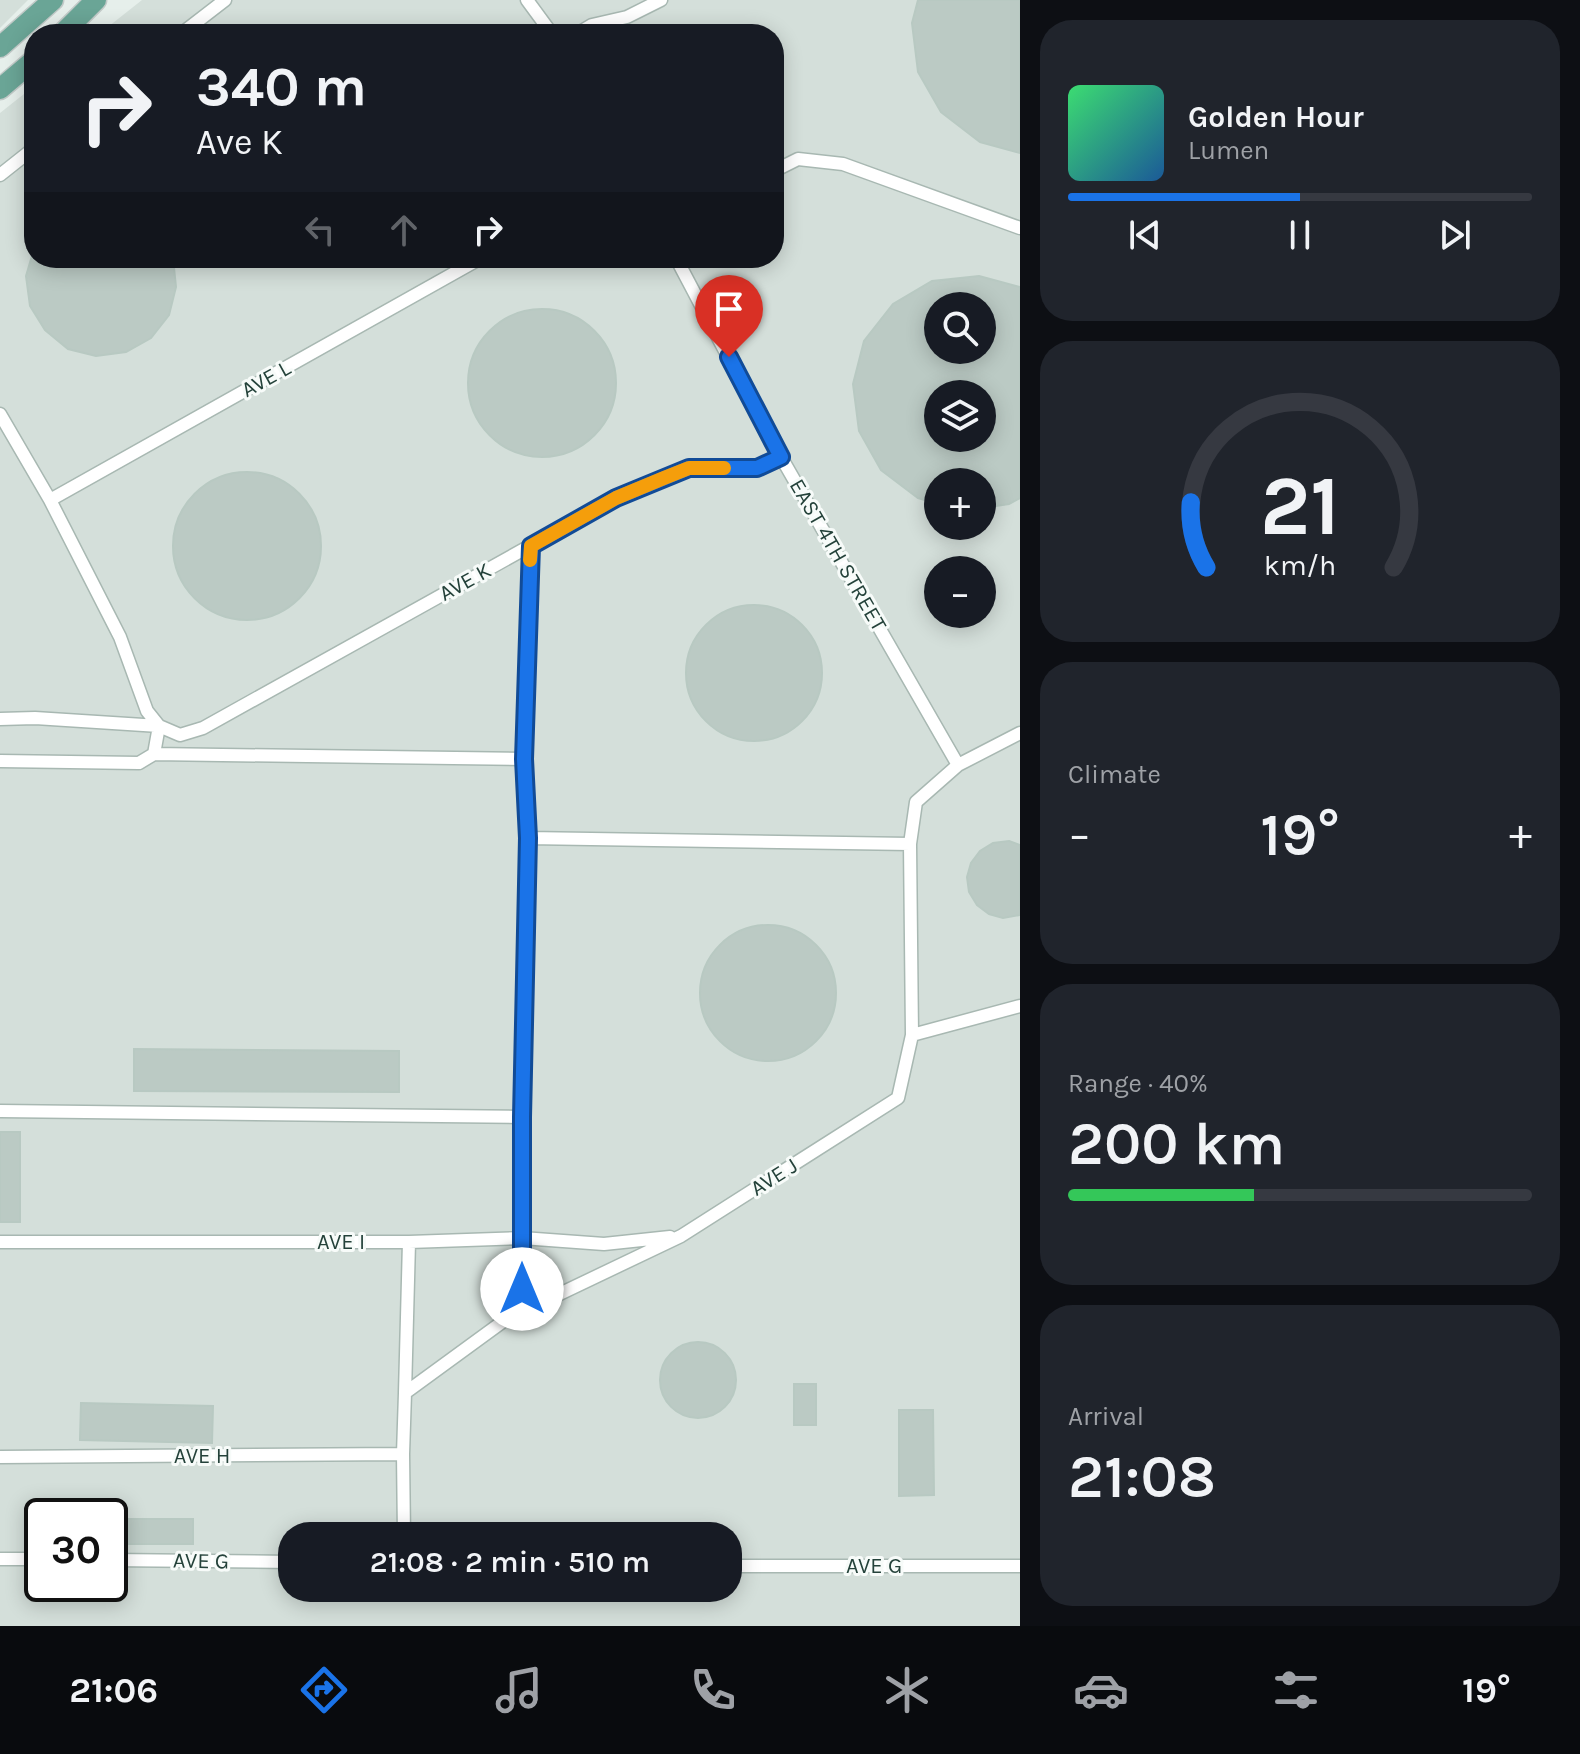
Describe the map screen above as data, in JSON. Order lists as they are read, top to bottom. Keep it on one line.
{"streets":{"street":["AVE L","EAST 4TH STREET","AVE K","AVE J","AVE I","AVE H","AVE G"]},"crossings":[["EAST 4TH STREET","AVE K"],["EAST 4TH STREET","AVE J"],["AVE J","AVE I"]],"page":{"turn":["340 m","Ave K"],"song":["Golden Hour","Lumen"],"map_buttons":["+","−"],"tile":["Climate",["Range · 40%","200 km"],["Arrival","21:08"]],"heat":["−","19°","+"],"limit":"30","trip":"21:08 · 2 min · 510 m","tabs":["21:06","19°"],"gauge":["21","km/h"]}}
